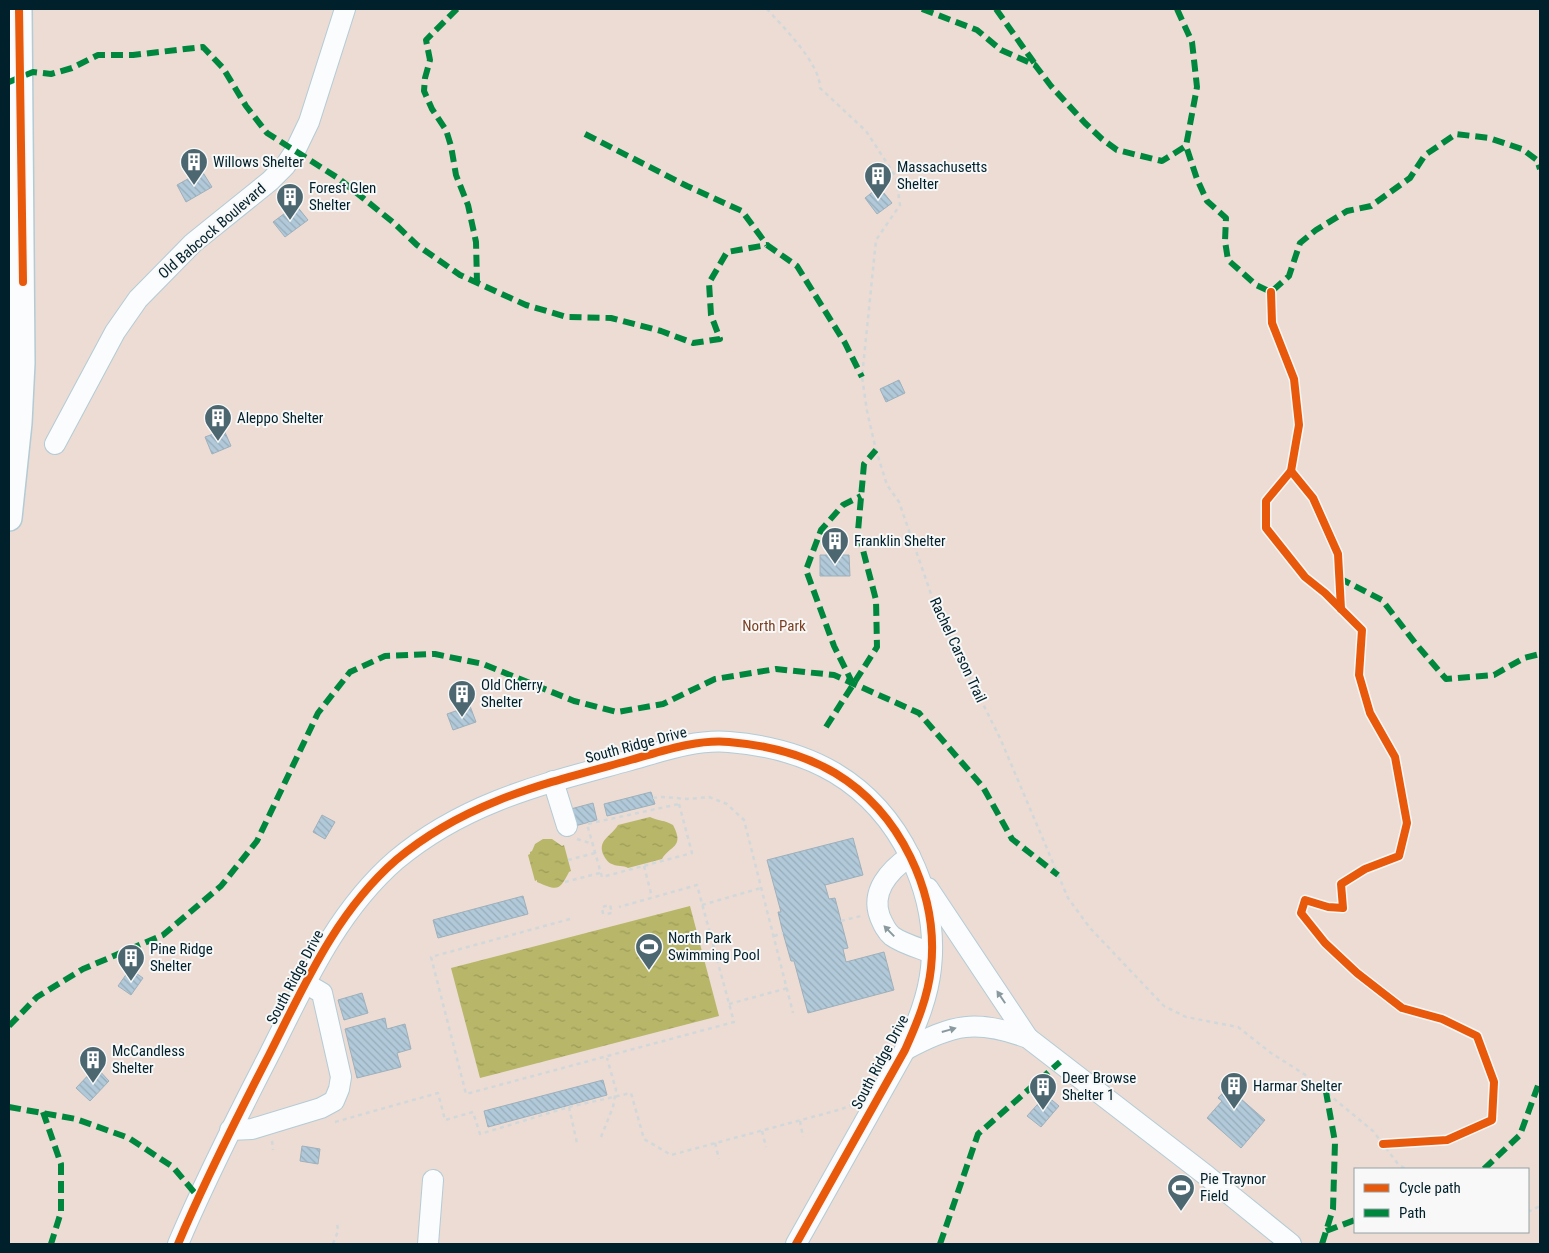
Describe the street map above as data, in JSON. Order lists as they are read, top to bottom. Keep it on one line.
{"streets":{"street":["Old Babcock Boulevard","South Ridge Drive"],"path":["Rachel Carson Trail"]},"parks":["North Park"],"places":{"building":["Willows Shelter","Massachusetts Shelter","Forest Glen Shelter","Aleppo Shelter","Franklin Shelter","Old Cherry Shelter","Pine Ridge Shelter","McCandless Shelter","Harmar Shelter","Deer Browse Shelter 1"],"sports":["North Park Swimming Pool","Pie Traynor Field"]},"legend":["Cycle path","Path"]}
